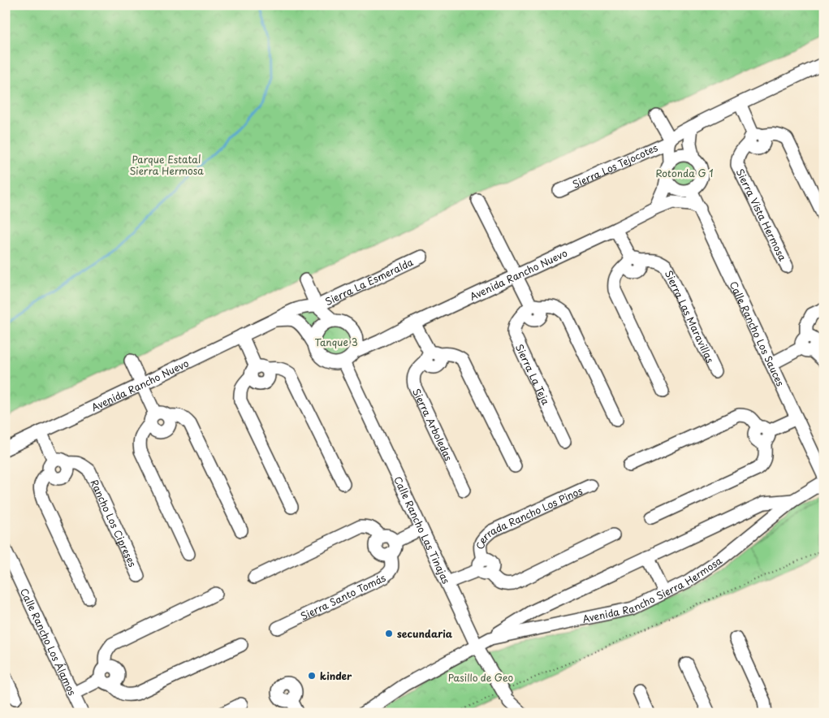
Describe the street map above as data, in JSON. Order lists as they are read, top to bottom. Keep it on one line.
{"streets":{"street":["Sierra Los Tejocotes","Sierra Vista Hermosa","Avenida Rancho Nuevo","Sierra La Esmeralda","Sierra Las Maravillas","Calle Rancho Los Sauces","Sierra La Teja","Sierra Arboledas","Cerrada Rancho Los Pinos","Rancho Los Cipreses","Calle Rancho Las Tinajas","Avenida Rancho Sierra Hermosa","Sierra Santo Tomás","Calle Rancho Los Álamos"]},"crossings":[["Avenida Rancho Nuevo","Sierra La Esmeralda"],["Avenida Rancho Nuevo","Calle Rancho Las Tinajas"],["Cerrada Rancho Los Pinos","Calle Rancho Las Tinajas"],["Calle Rancho Las Tinajas","Avenida Rancho Sierra Hermosa"]],"parks":["Parque Estatal Sierra Hermosa","Rotonda G 1","Tanque 3","Pasillo de Geo"],"places":["secundaria","kinder"]}
